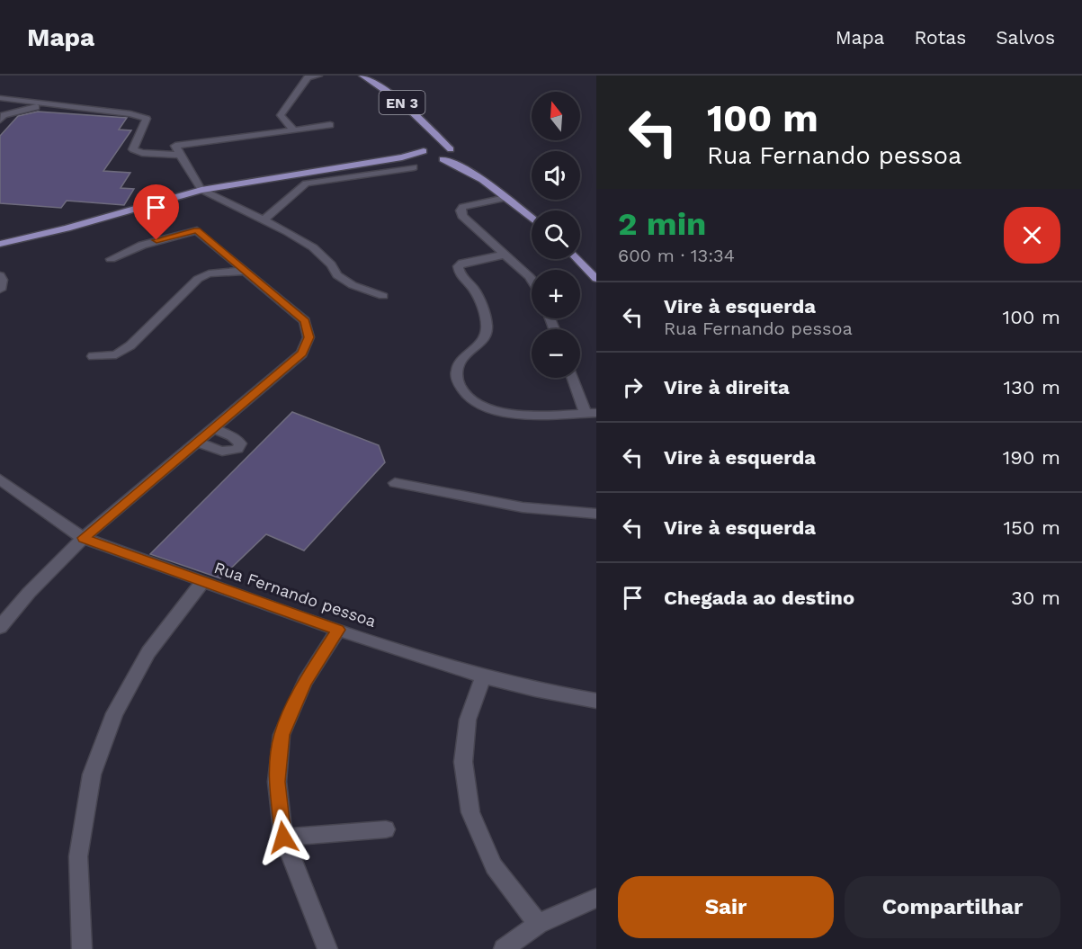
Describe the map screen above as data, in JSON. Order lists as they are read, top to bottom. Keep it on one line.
{"streets":{"main road":["EN 3"],"street":["Rua Fernando pessoa"]},"north":"top","page":{"header":"Mapa","nav":["Mapa","Rotas","Salvos"],"turn":["100 m","Rua Fernando pessoa"],"map_buttons":["+","−"],"heading":["2 min","600 m · 13:34"],"list":[{"name":"Vire à esquerda","note":"Rua Fernando pessoa","value":"100 m"},{"name":"Vire à direita","value":"130 m"},{"name":"Vire à esquerda","value":"190 m"},{"name":"Vire à esquerda","value":"150 m"},{"name":"Chegada ao destino","value":"30 m"}],"buttons":["Sair","Compartilhar"]}}
